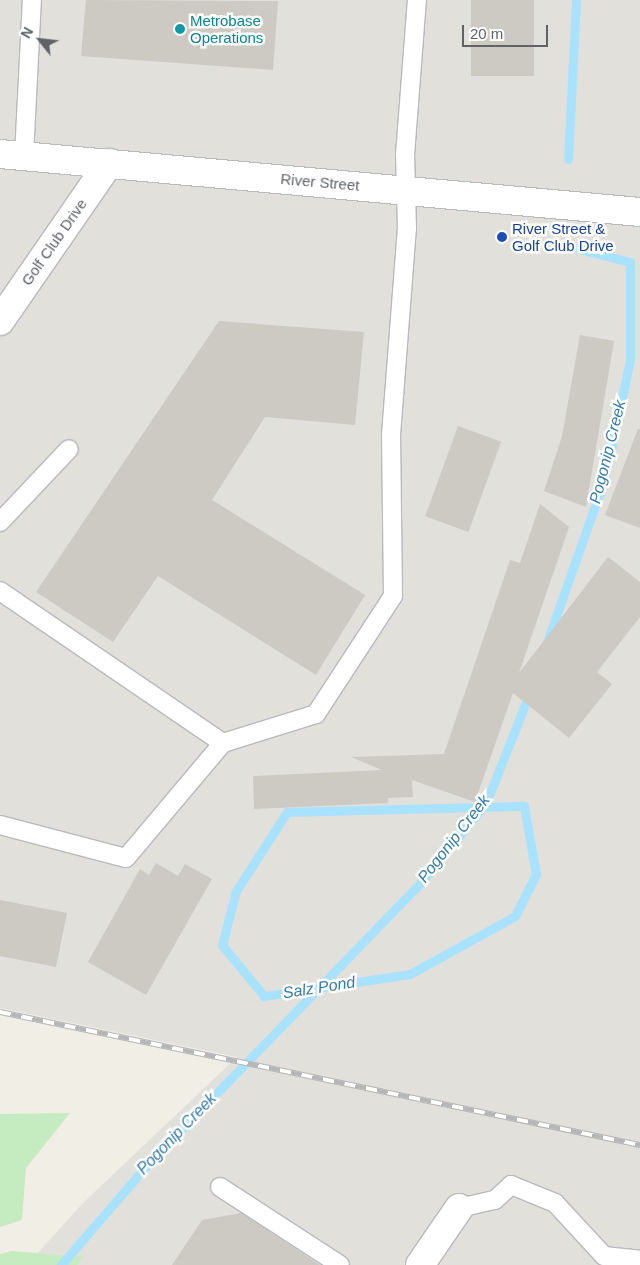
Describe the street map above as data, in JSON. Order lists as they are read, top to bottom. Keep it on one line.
{"streets":{"main road":["River Street","Golf Club Drive"]},"crossings":[["River Street","Golf Club Drive"]],"water":["Pogonip Creek","Salz Pond"],"places":["Metrobase Operations","River Street & Golf Club Drive"],"scale_bar":"20 m","north":"top left"}
